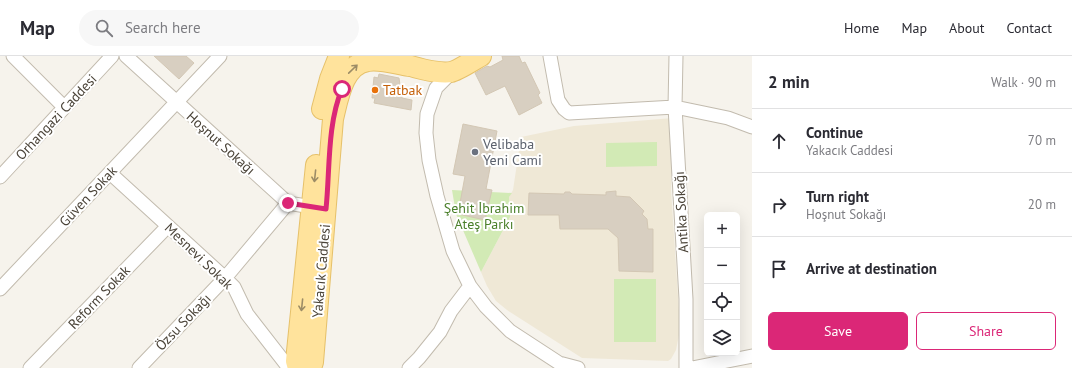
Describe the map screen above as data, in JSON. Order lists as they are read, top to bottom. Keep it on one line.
{"streets":{"main road":["Yakacık Caddesi"],"street":["Orhangazi Caddesi","Hoşnut Sokağı","Güven Sokak","Antika Sokağı","Mesnevi Sokak","Reform Sokak","Özsu Sokağı"]},"crossings":[["Hoşnut Sokağı","Güven Sokak"],["Hoşnut Sokağı","Özsu Sokağı"],["Güven Sokak","Mesnevi Sokak"],["Mesnevi Sokak","Reform Sokak"],["Mesnevi Sokak","Özsu Sokağı"]],"parks":["Şehit İbrahim Ateş Parkı"],"places":["Tatbak","Velibaba Yeni Cami"],"page":{"header":"Map","search":"Search here","nav":["Home","Map","About","Contact"],"heading":["2 min","Walk · 90 m"],"list":[["Continue","Yakacık Caddesi","70 m"],["Turn right","Hoşnut Sokağı","20 m"],"Arrive at destination"],"map_buttons":["+","−"],"buttons":["Save","Share"]}}
